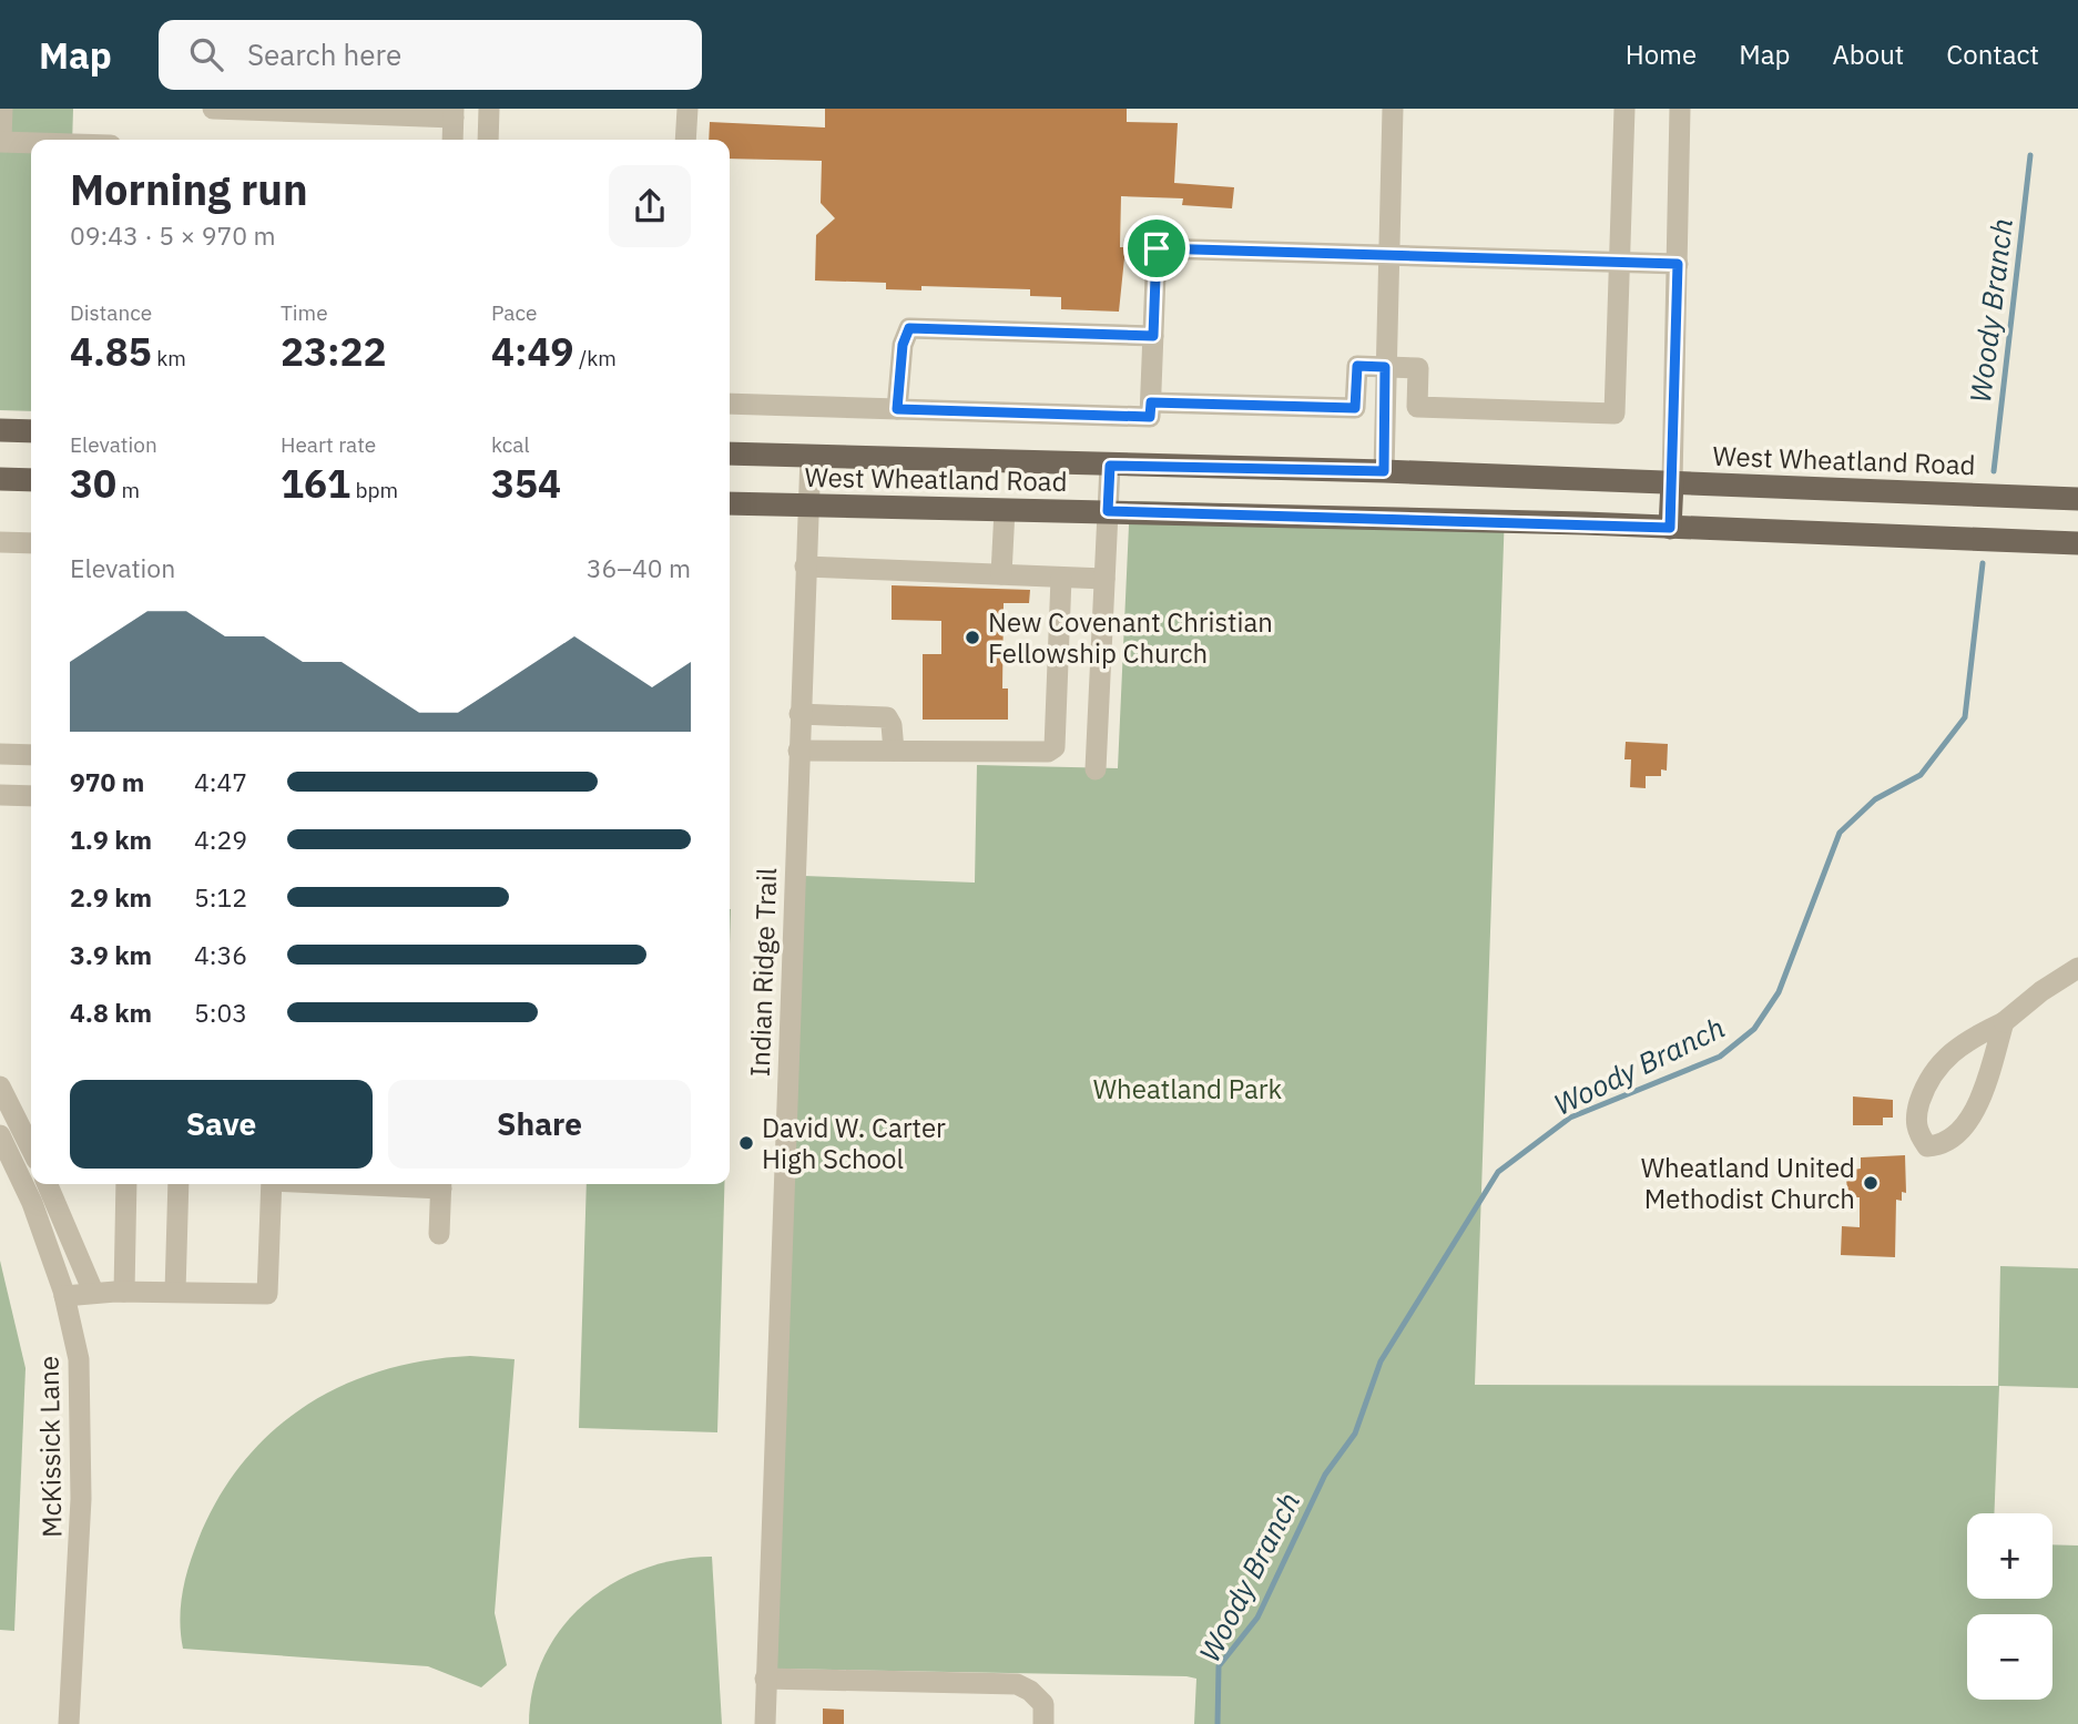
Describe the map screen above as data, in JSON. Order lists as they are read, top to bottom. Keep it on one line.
{"streets":{"main road":["West Wheatland Road"],"street":["Indian Ridge Trail","McKissick Lane"]},"crossings":[["West Wheatland Road","Indian Ridge Trail"]],"water":["Woody Branch"],"parks":["Wheatland Park"],"places":["New Covenant Christian Fellowship Church","David W. Carter High School","Wheatland United Methodist Church"],"page":{"header":"Map","search":"Search here","nav":["Home","Map","About","Contact"],"heading":["Morning run","09:43 · 5 × 970 m"],"stats":[["Distance","4.85 km"],["Time","23:22"],["Pace","4:49 /km"],["Elevation","30 m"],["Heart rate","161 bpm"],["kcal","354"]],"chart":["Elevation","36–40 m"],"list":[{"name":"970 m","note":"4:47"},{"name":"1.9 km","note":"4:29"},{"name":"2.9 km","note":"5:12"},{"name":"3.9 km","note":"4:36"},{"name":"4.8 km","note":"5:03"}],"buttons":["Save","Share"],"map_buttons":["+","−"]}}
